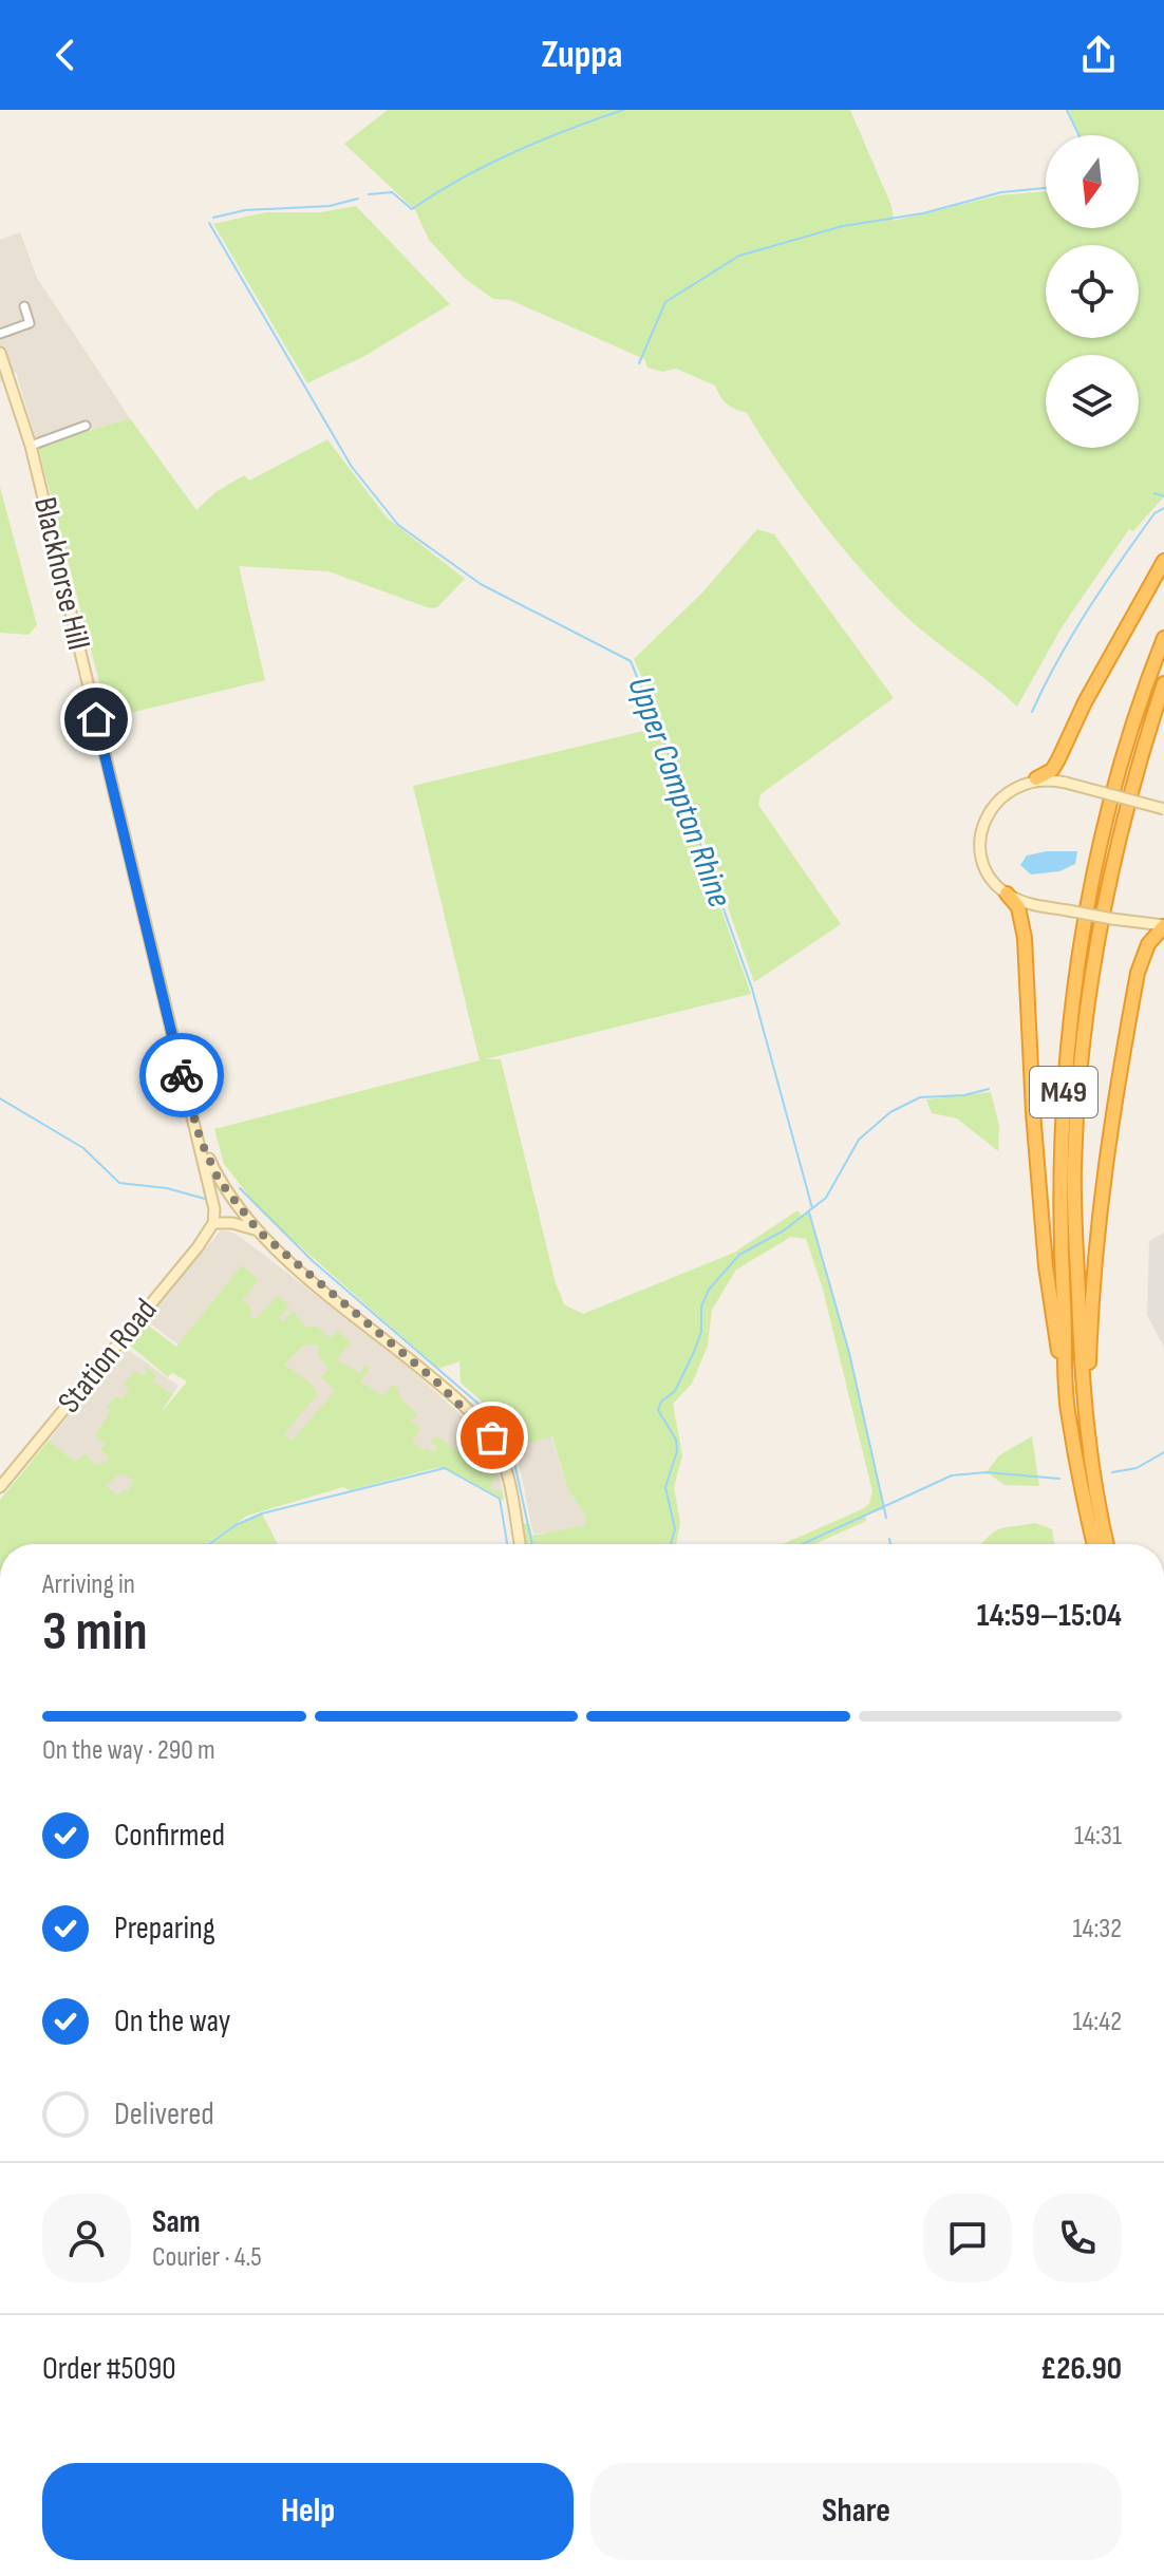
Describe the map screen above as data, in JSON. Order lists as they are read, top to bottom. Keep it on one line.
{"streets":{"highway":["M49"],"main road":["Blackhorse Hill","Station Road"]},"water":["Upper Compton Rhine"],"north":"bottom","page":{"header":"Zuppa","heading":["3 min","Arriving in","14:59–15:04"],"panel":["Sam","Courier · 4.5","Order #5090","£26.90"],"bar":"On the way · 290 m","list":[["Confirmed","14:31"],["Preparing","14:32"],["On the way","14:42"],"Delivered"],"buttons":["Help","Share"]}}
